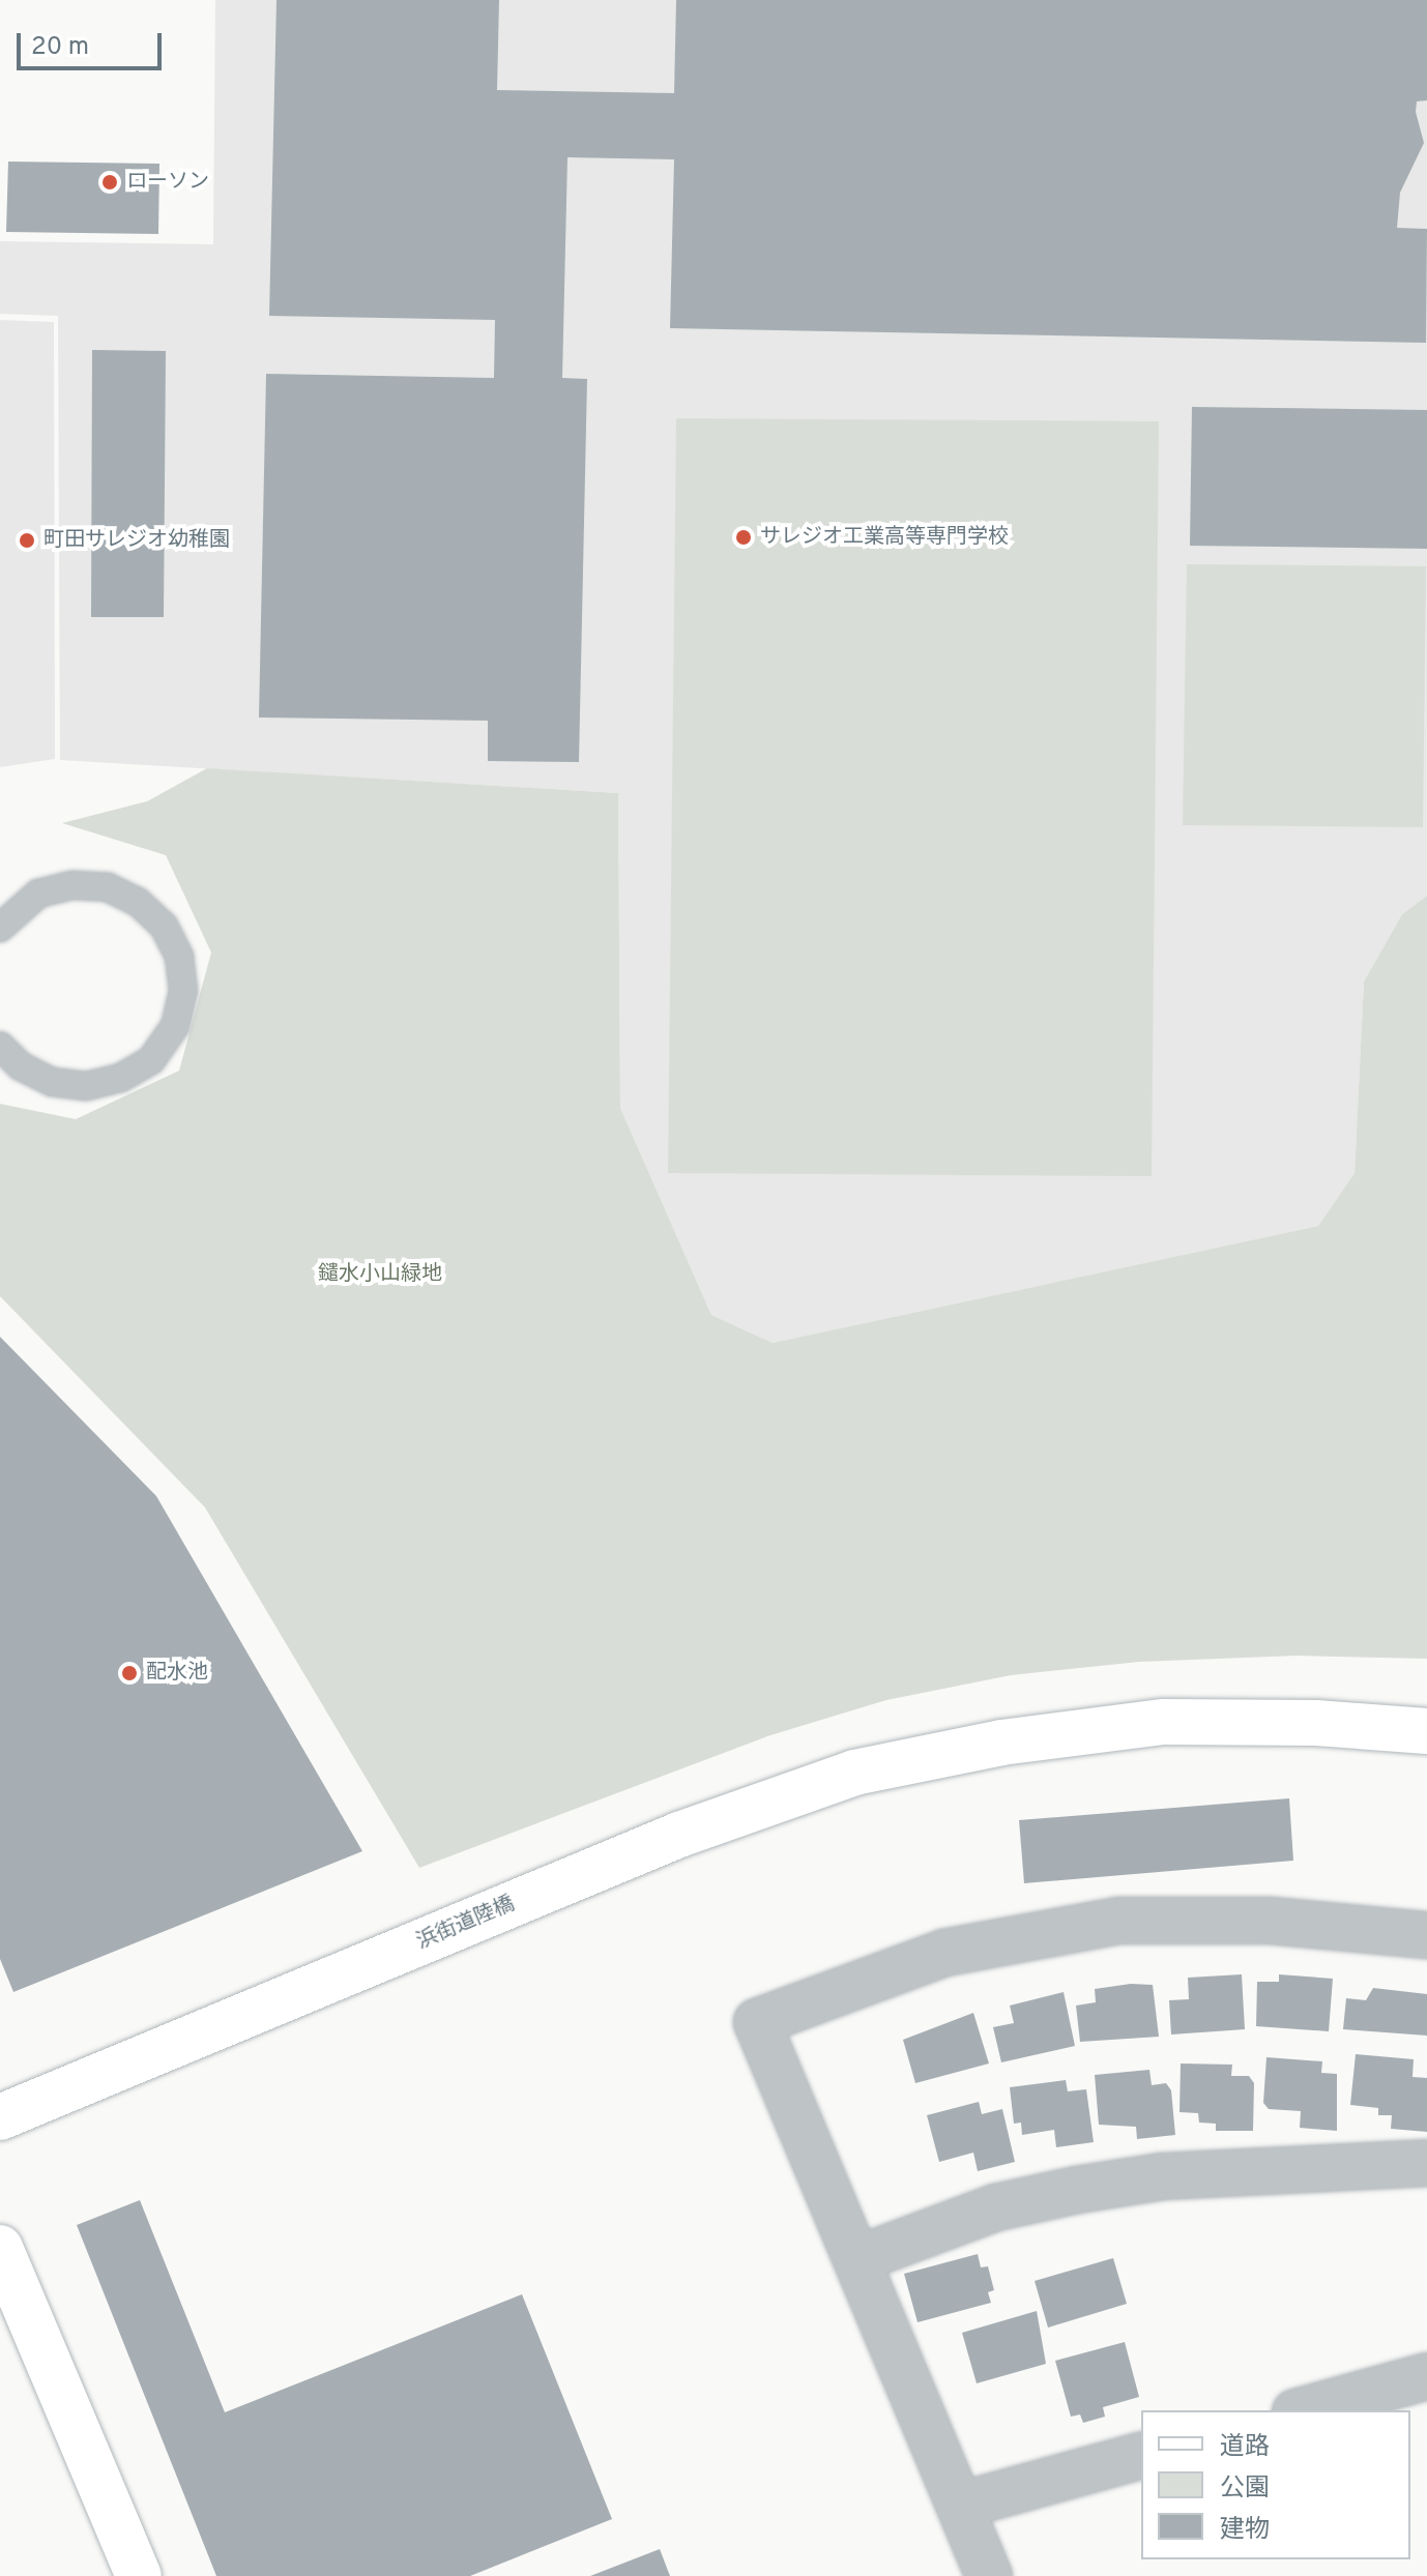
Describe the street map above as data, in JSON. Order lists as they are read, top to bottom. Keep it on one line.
{"streets":{"street":["浜街道陸橋"]},"parks":["鑓水小山緑地"],"places":["ローソン","サレジオ工業高等専門学校","町田サレジオ幼稚園","配水池"],"legend":["道路","公園","建物"],"scale_bar":"20 m"}
